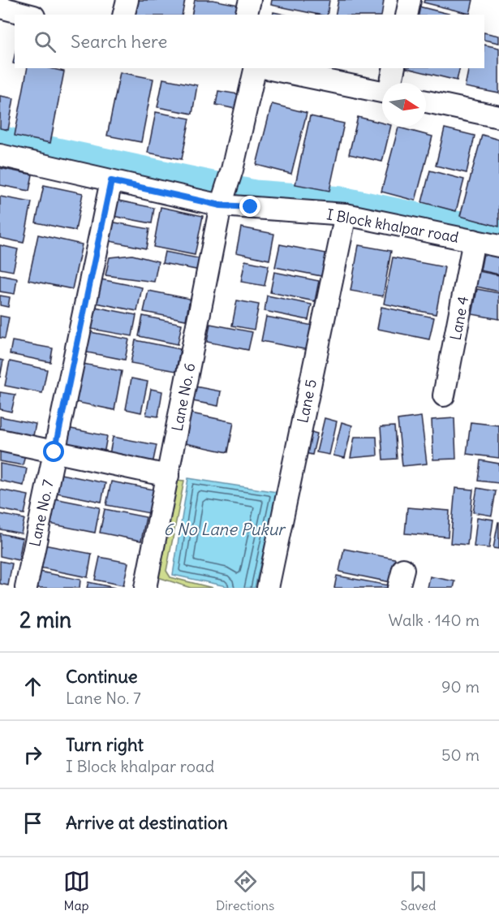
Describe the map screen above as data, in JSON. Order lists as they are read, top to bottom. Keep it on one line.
{"streets":{"street":["I Block khalpar road","Lane 4","Lane No. 6","Lane 5","Lane No. 7"]},"crossings":[["I Block khalpar road","Lane 4"],["I Block khalpar road","Lane No. 6"],["I Block khalpar road","Lane 5"],["I Block khalpar road","Lane No. 7"]],"water":["6 No Lane Pukur"],"north":"right","page":{"search":"Search here","heading":["2 min","Walk · 140 m"],"list":[["Continue","Lane No. 7","90 m"],["Turn right","I Block khalpar road","50 m"],"Arrive at destination"],"nav":["Map","Directions","Saved"]}}
